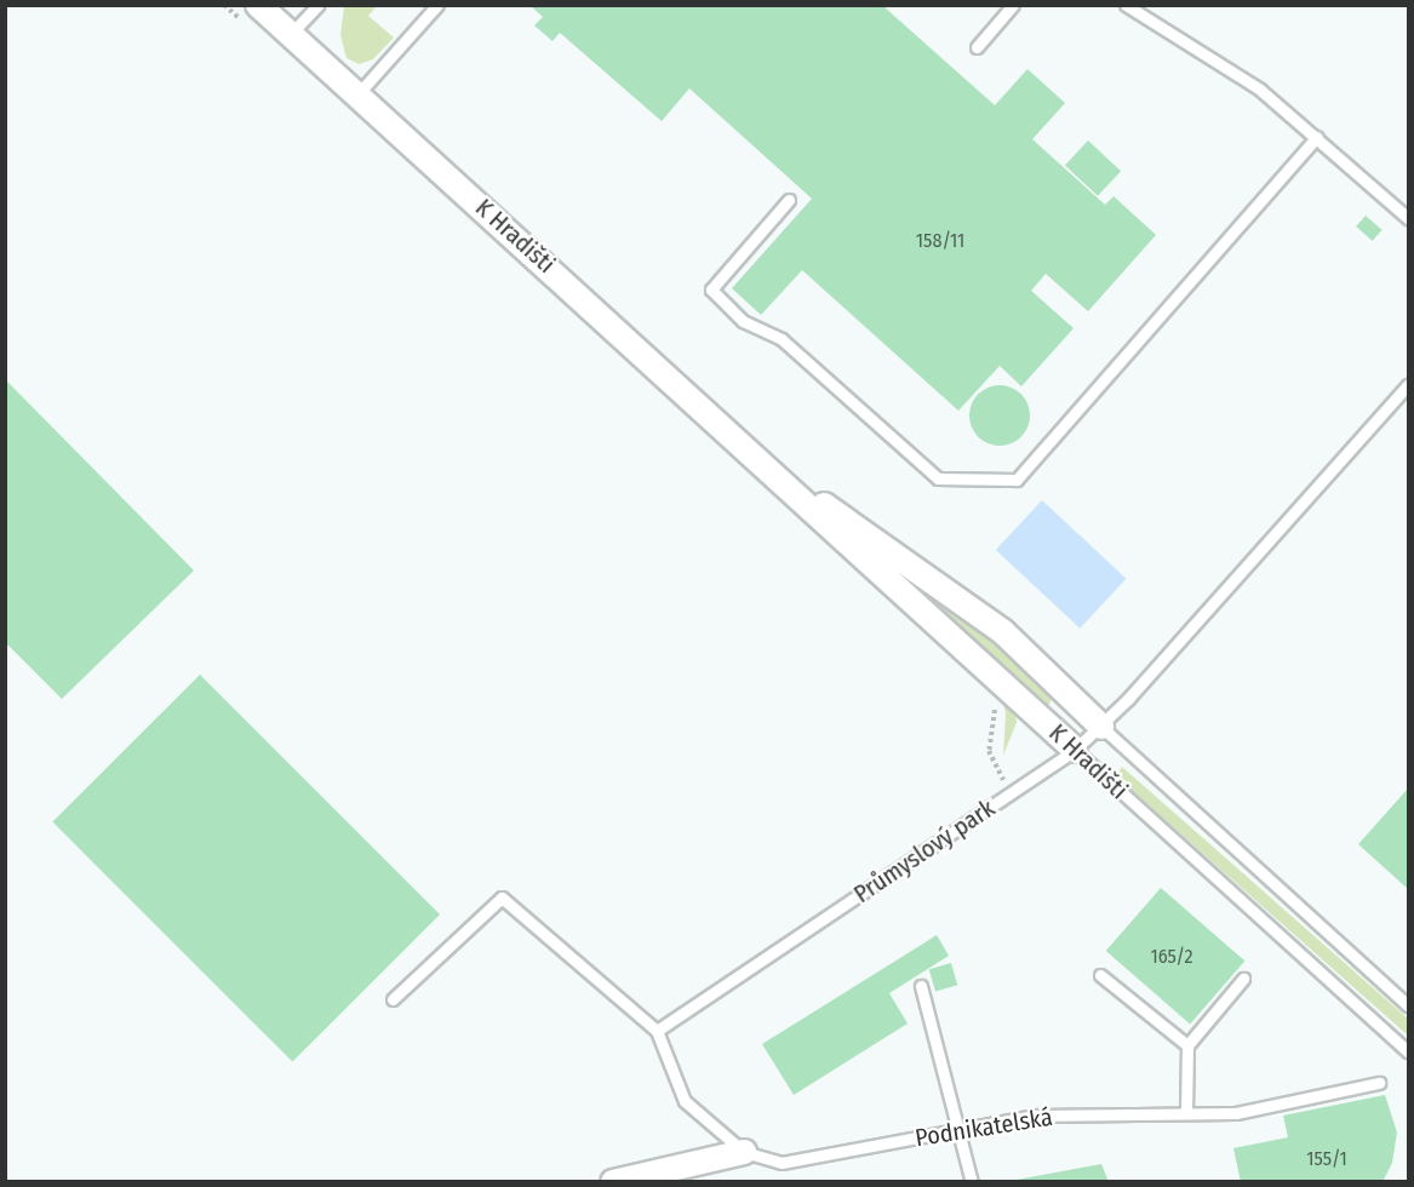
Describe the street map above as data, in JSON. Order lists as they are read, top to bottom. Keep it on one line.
{"streets":{"street":["K Hradišti"],"lane":["Průmyslový park","Podnikatelská"]},"crossings":[["K Hradišti","Průmyslový park"],["Průmyslový park","Podnikatelská"]],"house_numbers":["158/11","165/2","155/1"]}
